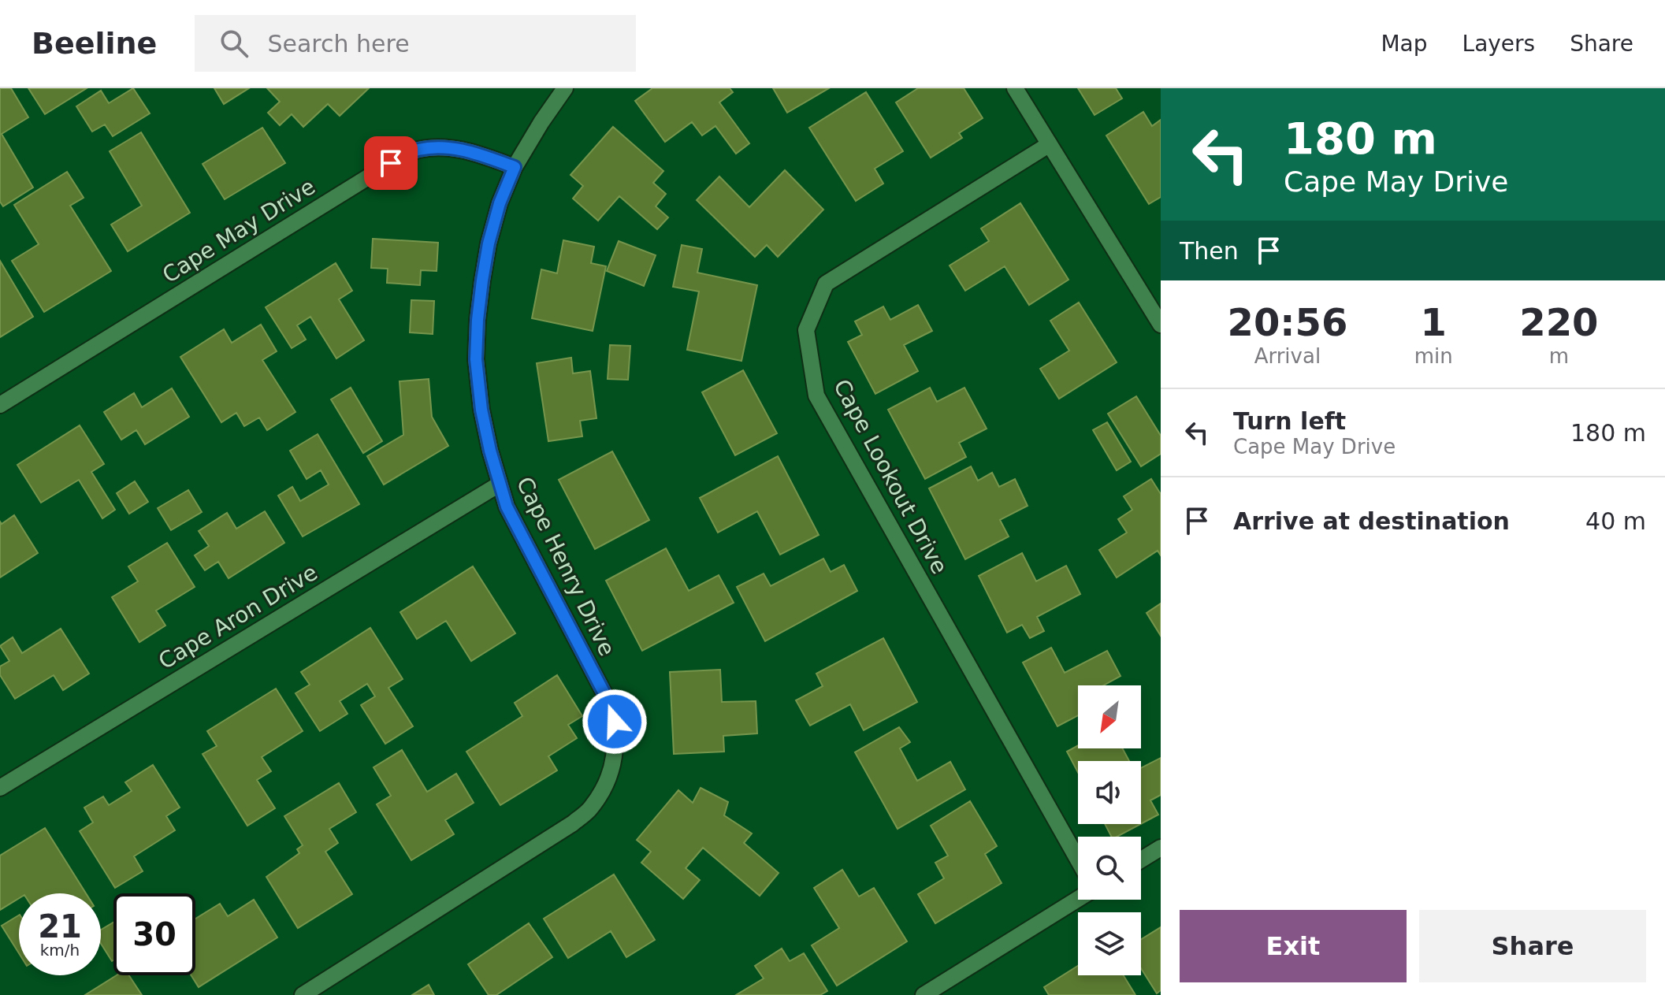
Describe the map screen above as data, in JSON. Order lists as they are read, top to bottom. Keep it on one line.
{"streets":{"street":["Cape May Drive","Cape Lookout Drive","Cape Henry Drive","Cape Aron Drive"]},"crossings":[["Cape May Drive","Cape Henry Drive"],["Cape Henry Drive","Cape Aron Drive"]],"north":"bottom left","page":{"header":"Beeline","search":"Search here","nav":["Map","Layers","Share"],"turn":["180 m","Cape May Drive"],"then":"Then","eta":["20:56","Arrival","1","min","220","m"],"list":[{"name":"Turn left","note":"Cape May Drive","value":"180 m"},{"name":"Arrive at destination","value":"40 m"}],"speed":"21 km/h","limit":"30","buttons":["Exit","Share"]}}
